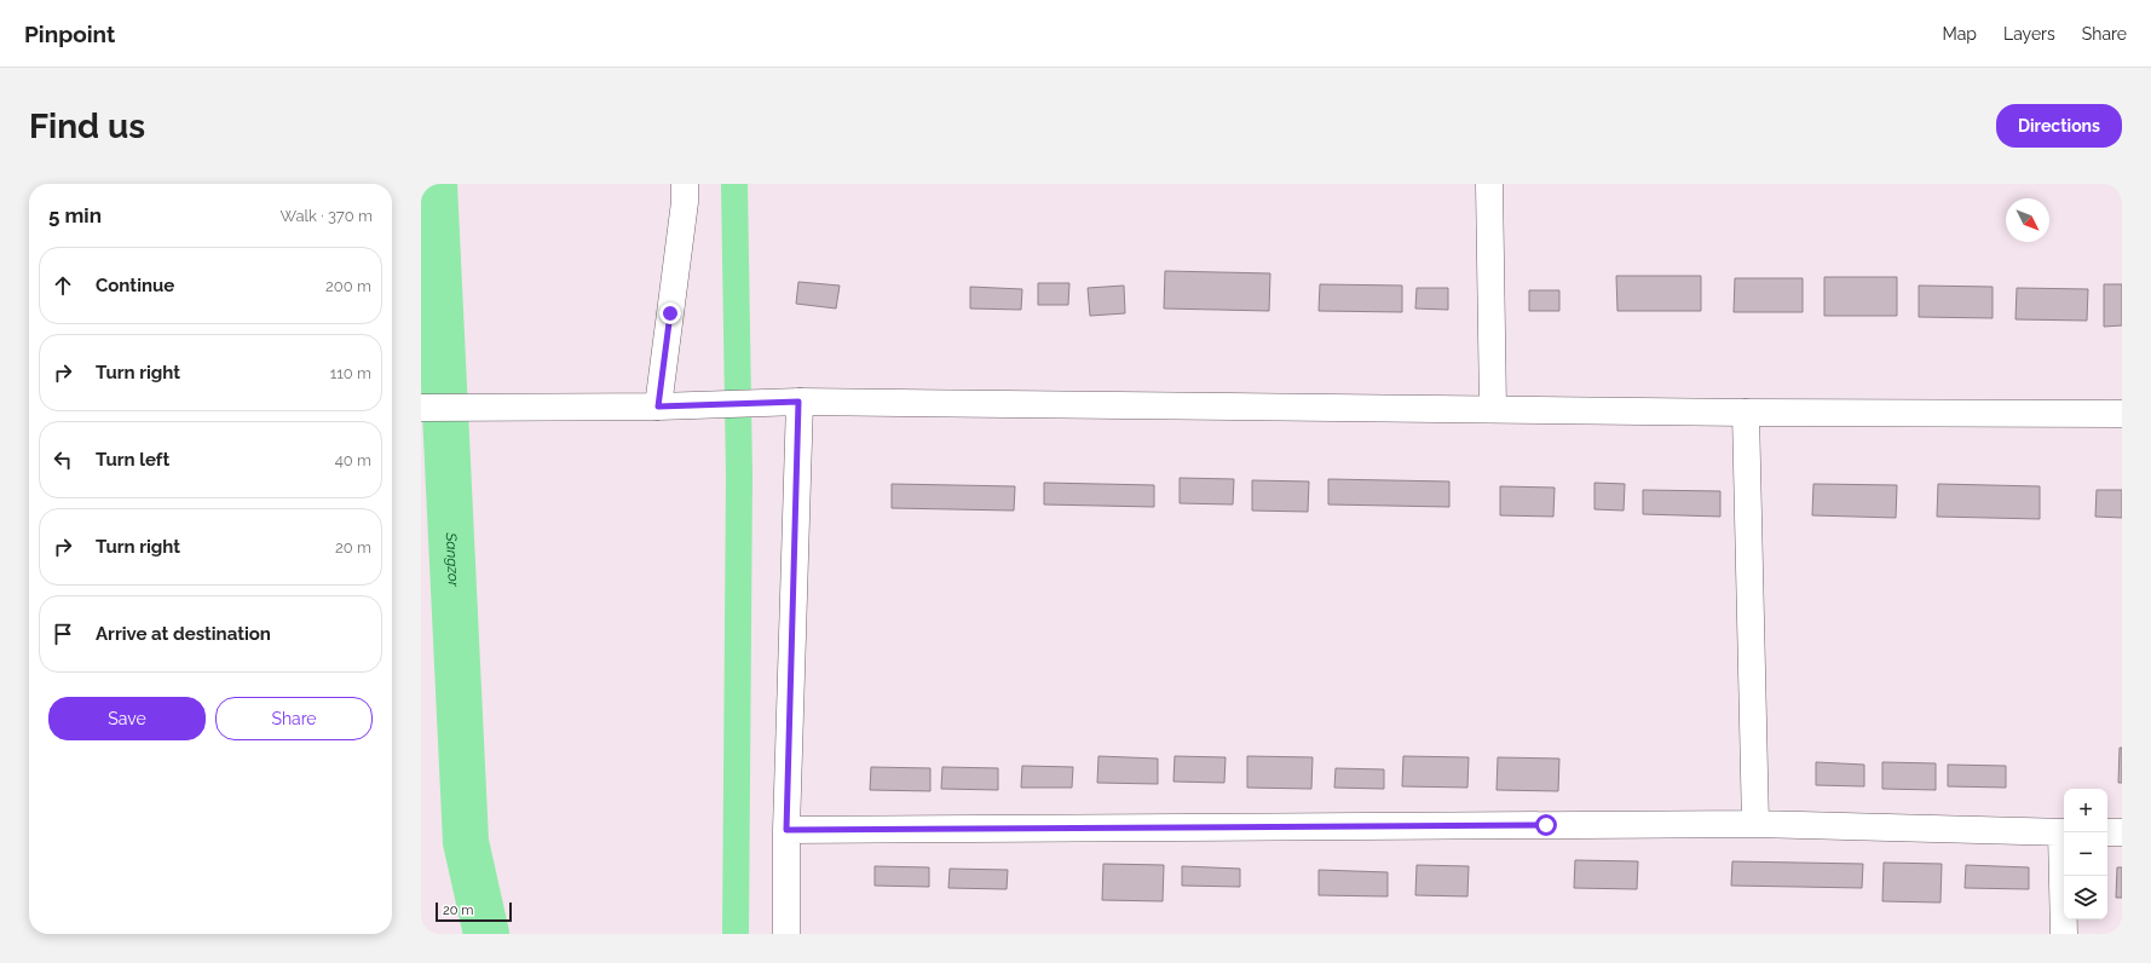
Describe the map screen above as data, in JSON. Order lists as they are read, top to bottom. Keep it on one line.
{"water":["Sangzor"],"scale_bar":"20 m","north":"bottom right","page":{"header":"Pinpoint","nav":["Map","Layers","Share"],"buttons":["Directions",["Save","Share"]],"title":"Find us","heading":["5 min","Walk · 370 m"],"list":[["Continue","200 m"],["Turn right","110 m"],["Turn left","40 m"],["Turn right","20 m"],"Arrive at destination"],"map_buttons":["+","−"],"scale":"20 m"}}
